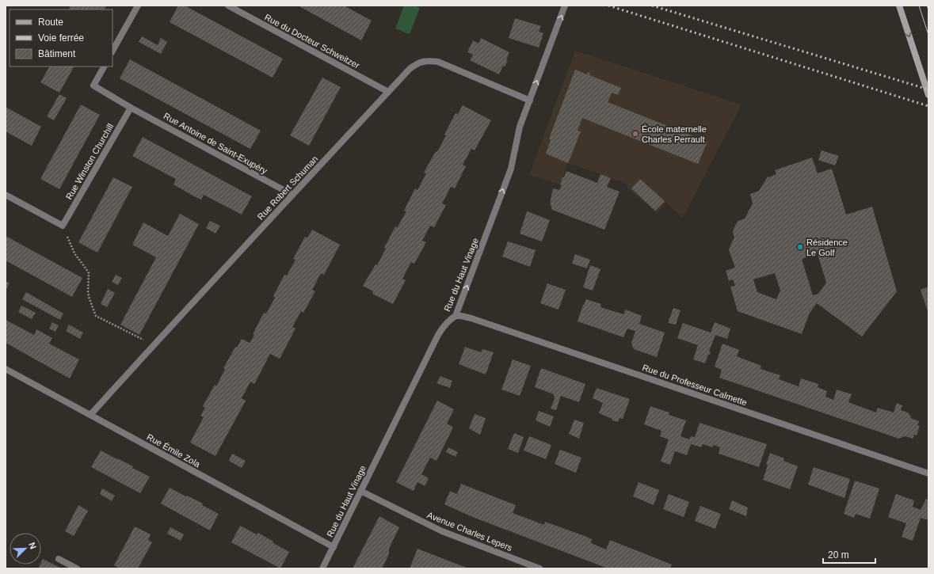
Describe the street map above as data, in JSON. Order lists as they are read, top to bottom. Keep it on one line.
{"streets":{"street":["Rue du Docteur Schweitzer","Rue Antoine de Saint-Exupéry","Rue Winston Churchill","Rue Robert Schuman","Rue du Haut Vinage","Rue du Professeur Calmette","Rue Émile Zola","Avenue Charles Lepers"]},"crossings":[["Rue du Docteur Schweitzer","Rue Robert Schuman"],["Rue Antoine de Saint-Exupéry","Rue Winston Churchill"],["Rue Antoine de Saint-Exupéry","Rue Robert Schuman"],["Rue Robert Schuman","Rue du Haut Vinage"],["Rue Robert Schuman","Rue Émile Zola"],["Rue du Haut Vinage","Rue du Professeur Calmette"],["Rue du Haut Vinage","Rue Émile Zola"],["Rue du Haut Vinage","Avenue Charles Lepers"]],"one_way":["Rue du Haut Vinage"],"places":["École maternelle Charles Perrault","Résidence Le Golf"],"legend":["Route","Voie ferrée","Bâtiment"],"scale_bar":"20 m","north":"top right"}
